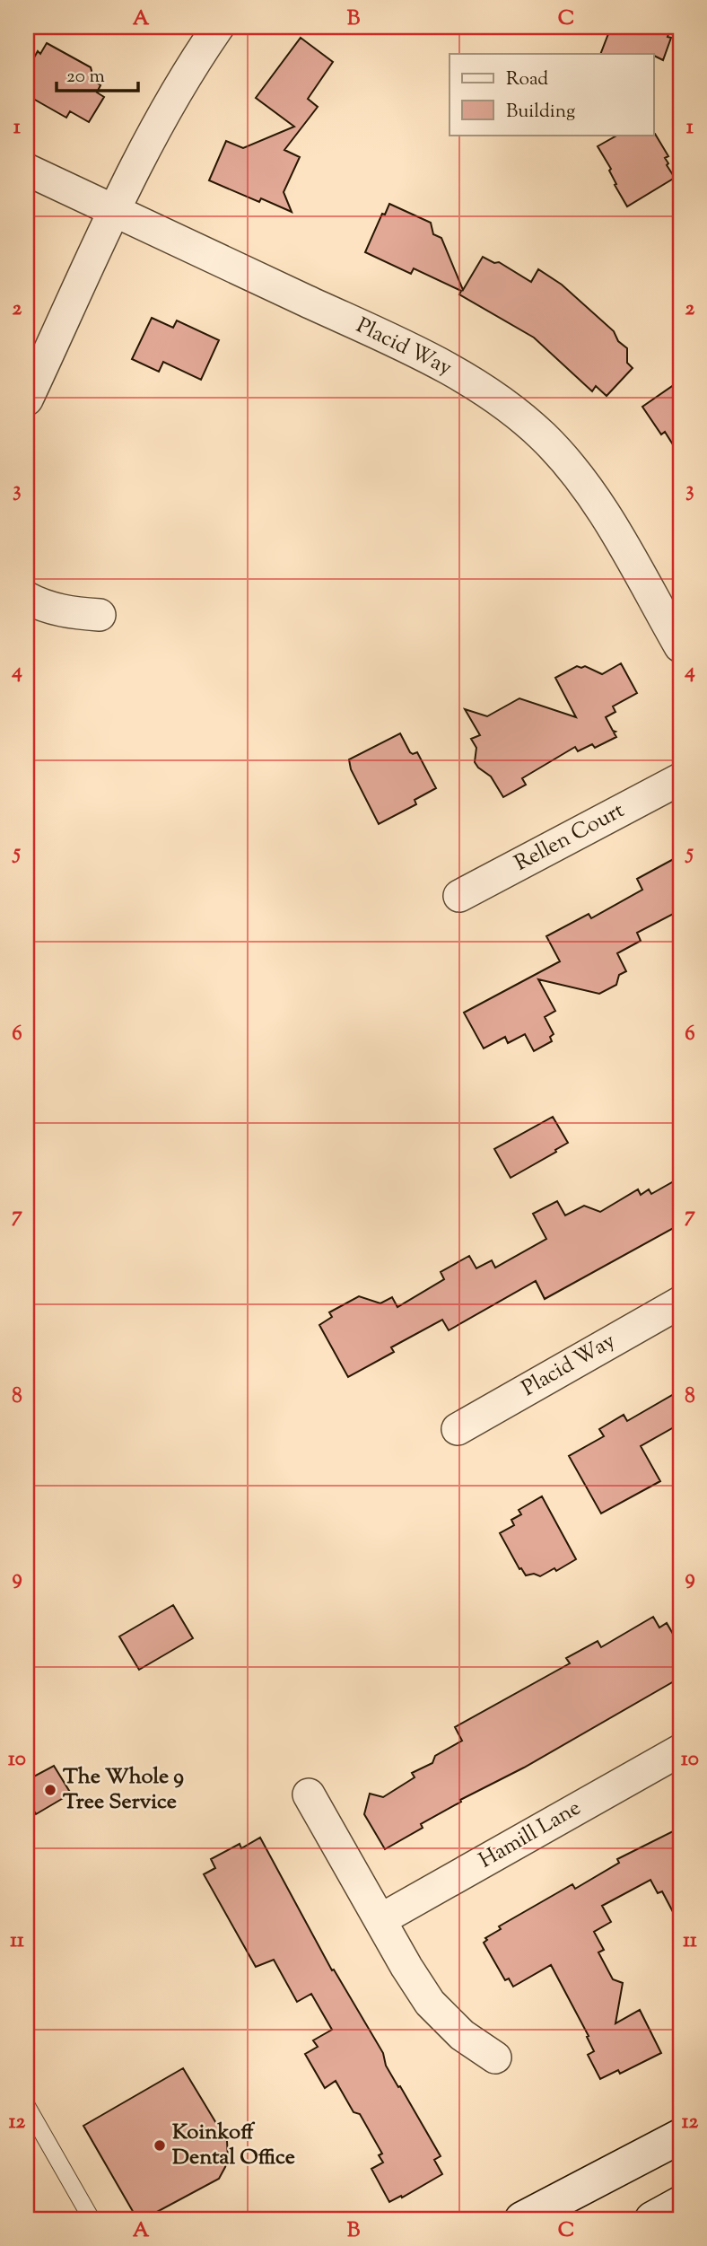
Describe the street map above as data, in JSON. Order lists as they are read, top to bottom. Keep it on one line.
{"streets":{"street":["Placid Way","Rellen Court","Hamill Lane"]},"places":["The Whole 9 Tree Service","Koinkoff Dental Office"],"legend":["Road","Building"],"scale_bar":"20 m","grid":{"columns":["A","B","C"],"rows":["1","2","3","4","5","6","7","8","9","10","11","12"]}}
